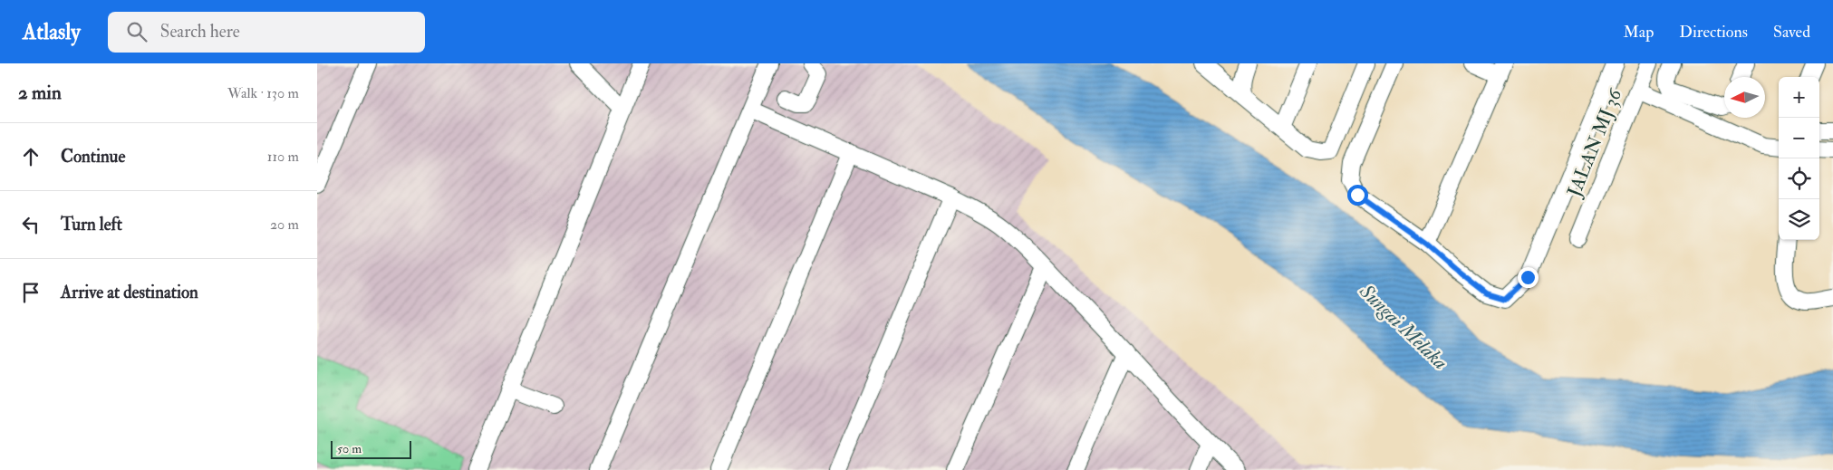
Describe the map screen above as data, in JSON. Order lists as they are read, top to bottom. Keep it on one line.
{"streets":{"street":["JALAN MJ 36"]},"water":["Sungai Melaka"],"scale_bar":"50 m","north":"left","page":{"header":"Atlasly","search":"Search here","nav":["Map","Directions","Saved"],"heading":["2 min","Walk · 130 m"],"map_buttons":["+","−"],"list":[["Continue","110 m"],["Turn left","20 m"],"Arrive at destination"],"scale":"50 m"}}
